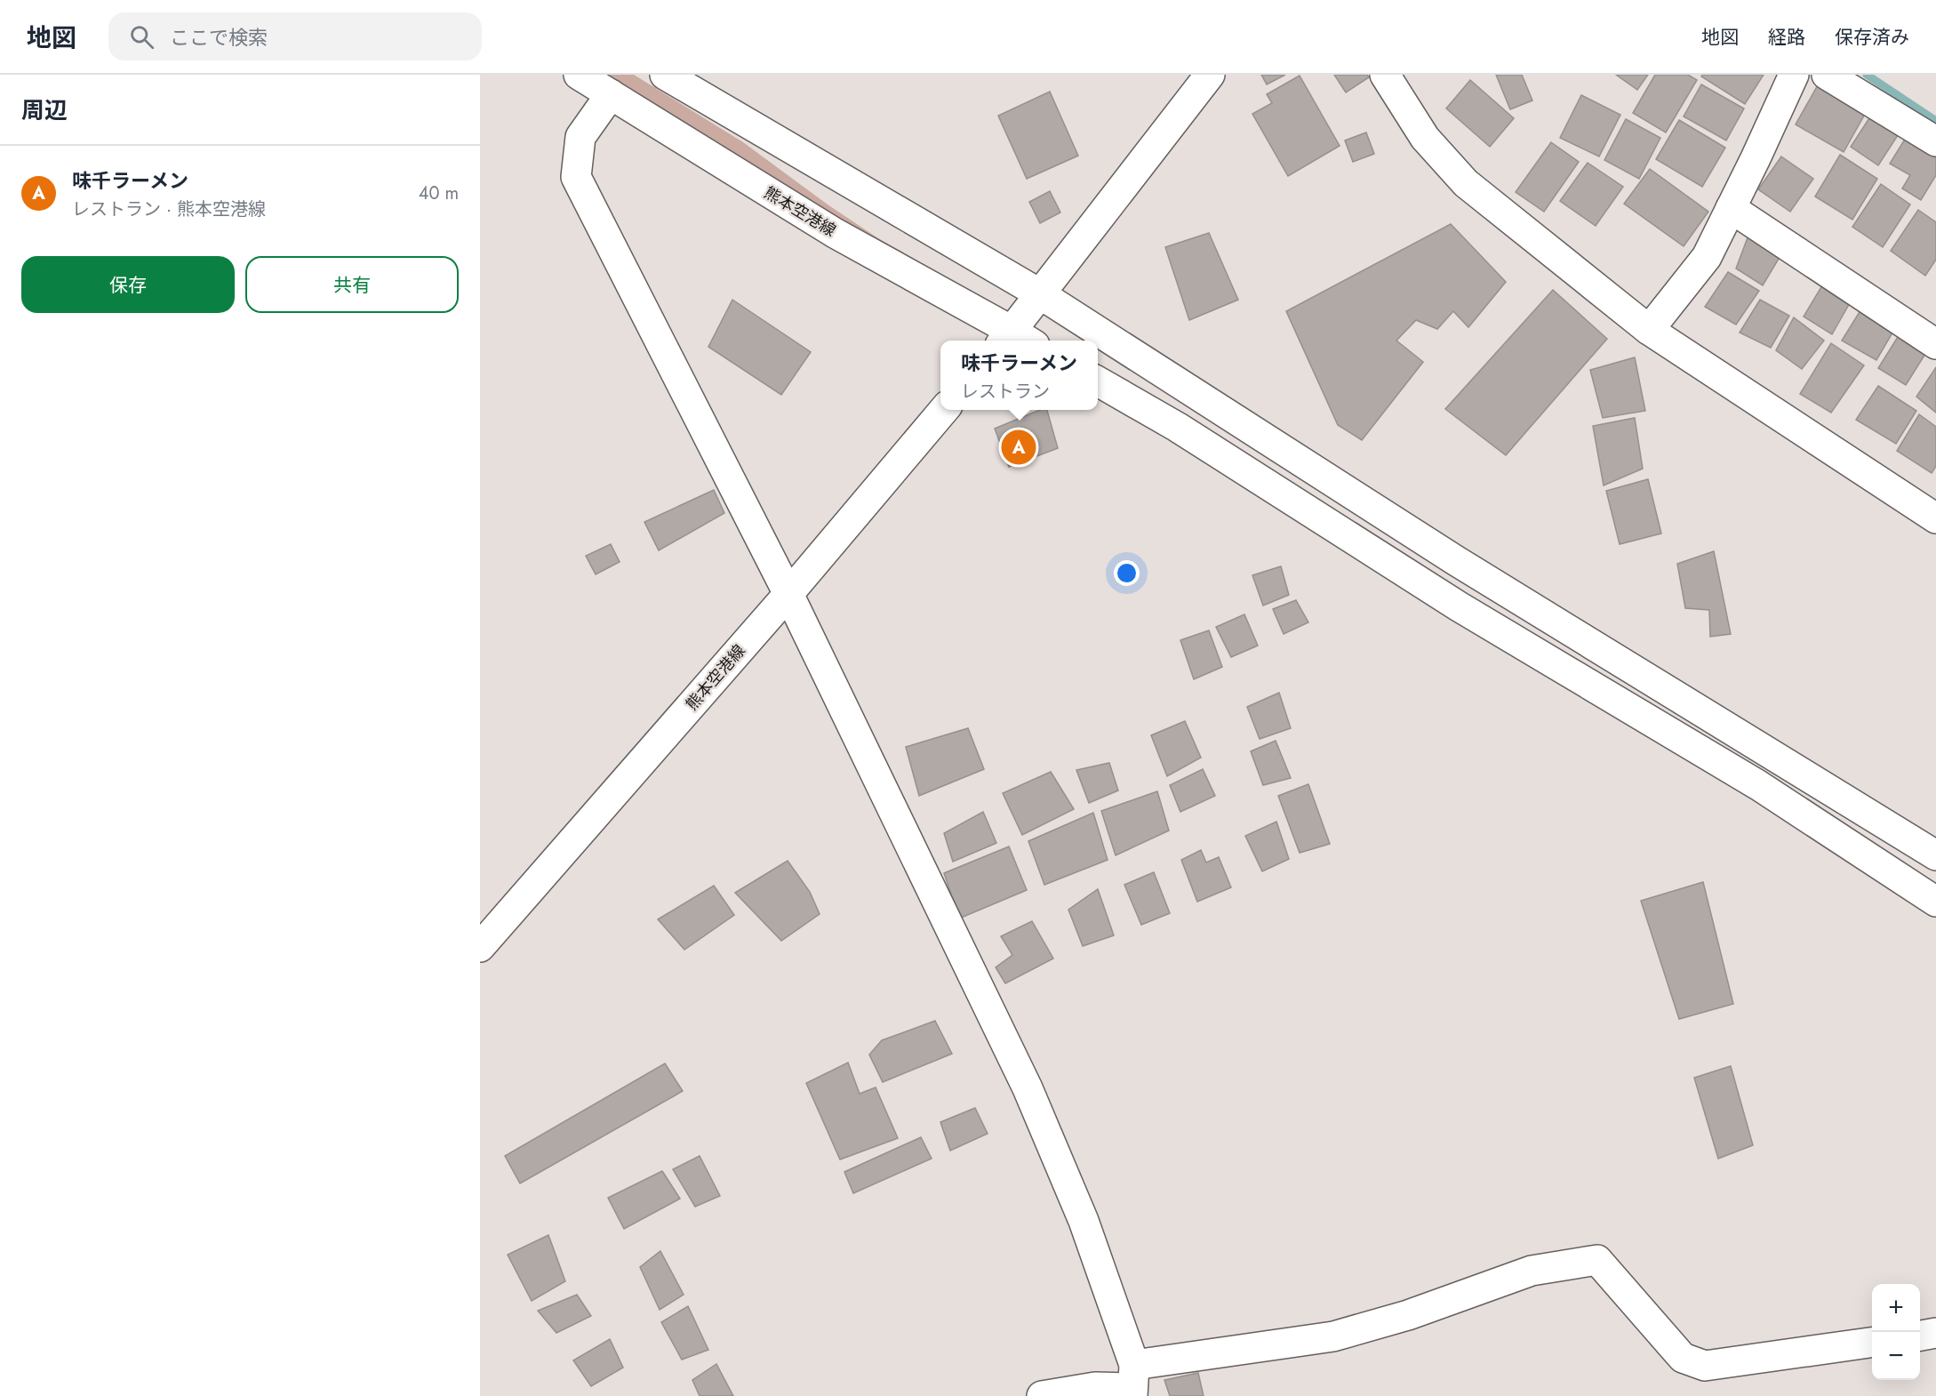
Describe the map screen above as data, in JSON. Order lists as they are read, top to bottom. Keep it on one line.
{"streets":{"street":["熊本空港線"]},"page":{"header":"地図","search":"ここで検索","nav":["地図","経路","保存済み"],"heading":"周辺","list":[{"mark":"A","name":"味千ラーメン","note":"レストラン · 熊本空港線","value":"40 m"}],"buttons":["保存","共有"],"popup":["味千ラーメン","レストラン"],"pins":"A","map_buttons":["+","−"]}}
